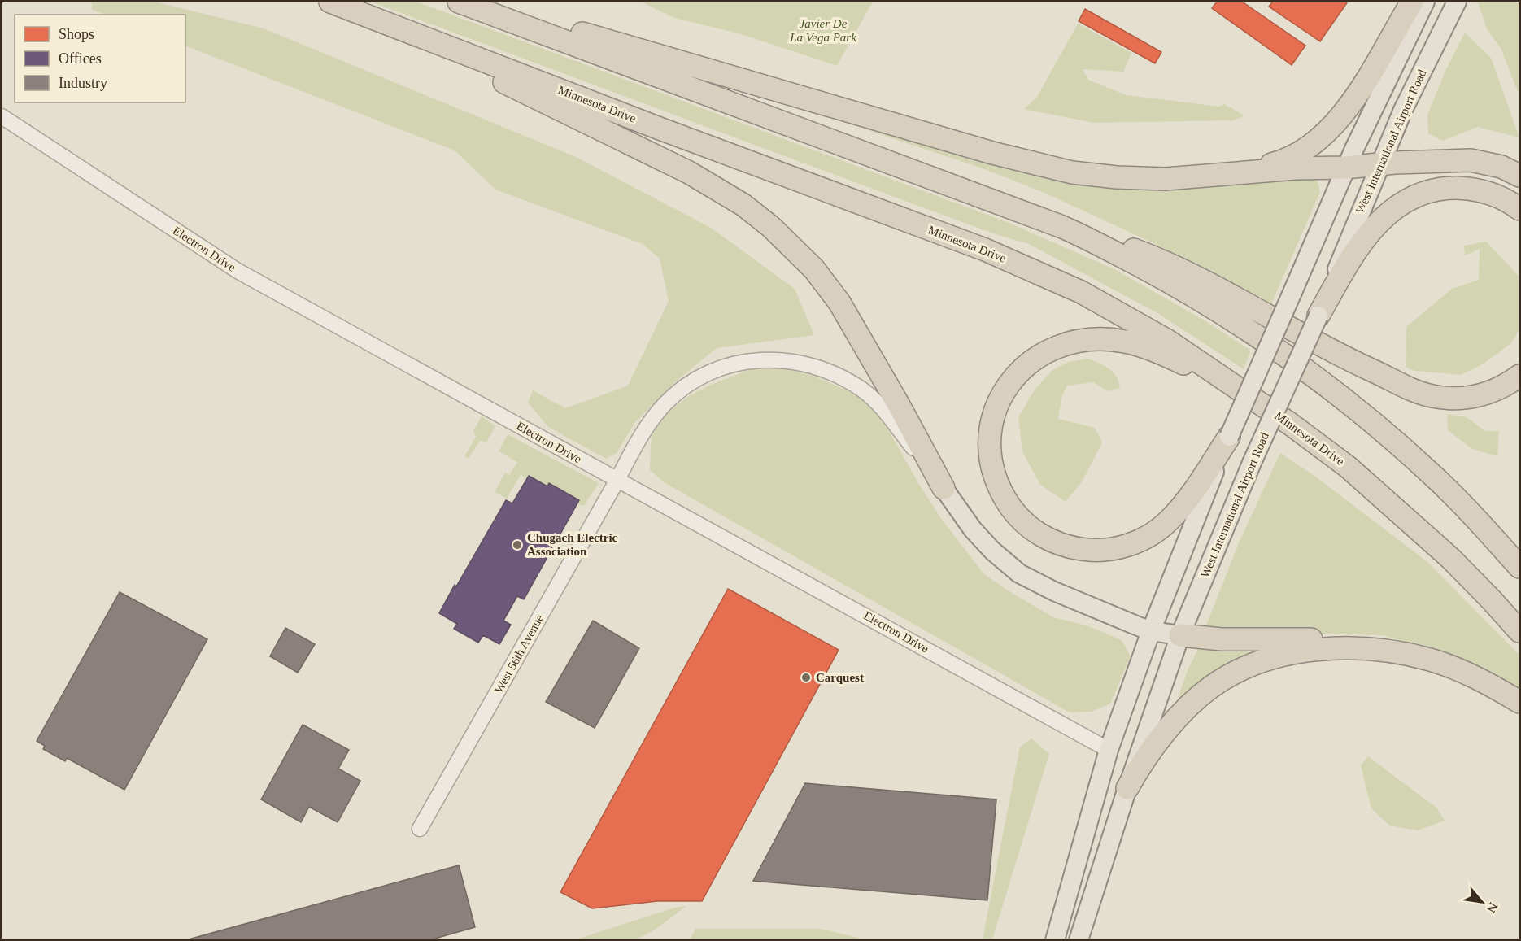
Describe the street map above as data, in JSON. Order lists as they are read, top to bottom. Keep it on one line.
{"streets":{"highway":["Minnesota Drive"],"main road":["West International Airport Road"],"street":["Electron Drive","West 56th Avenue"]},"crossings":[["Electron Drive","West 56th Avenue"]],"parks":["Javier De La Vega Park"],"places":["Chugach Electric Association","Carquest"],"legend":["Shops","Offices","Industry"],"north":"bottom right"}
